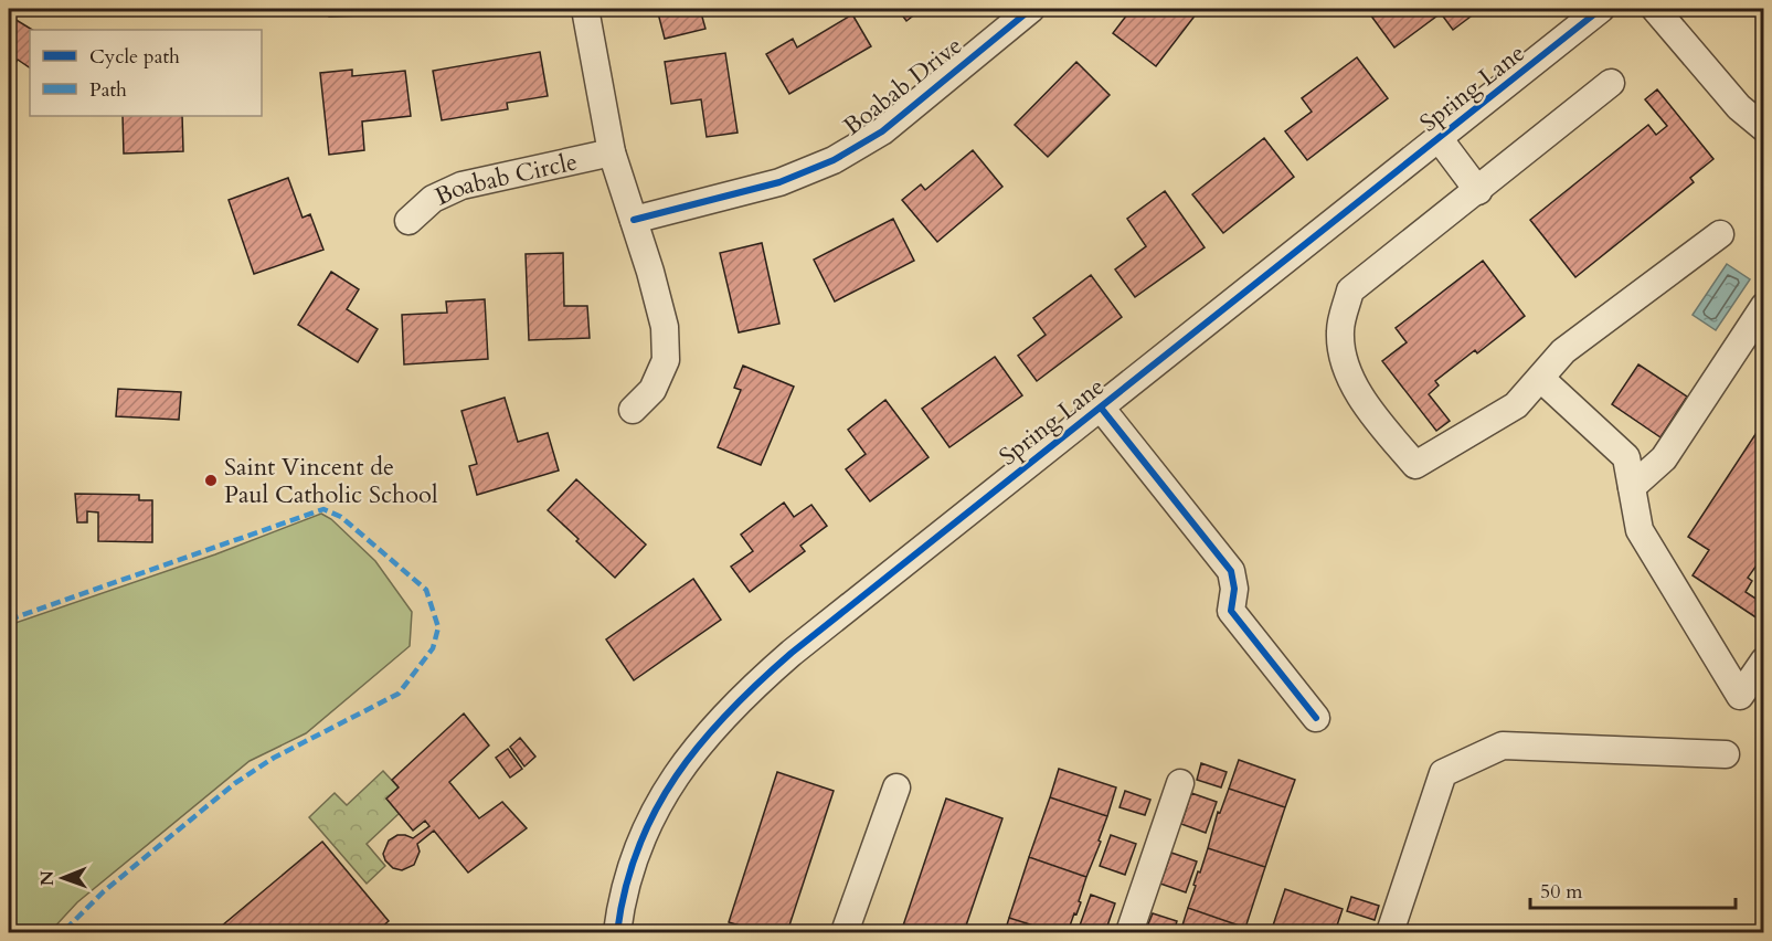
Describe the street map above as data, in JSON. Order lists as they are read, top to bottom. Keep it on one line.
{"streets":{"street":["Boabab Drive","Spring Lane","Boabab Circle"]},"places":["Saint Vincent de Paul Catholic School"],"legend":["Cycle path","Path"],"scale_bar":"50 m","north":"left"}
